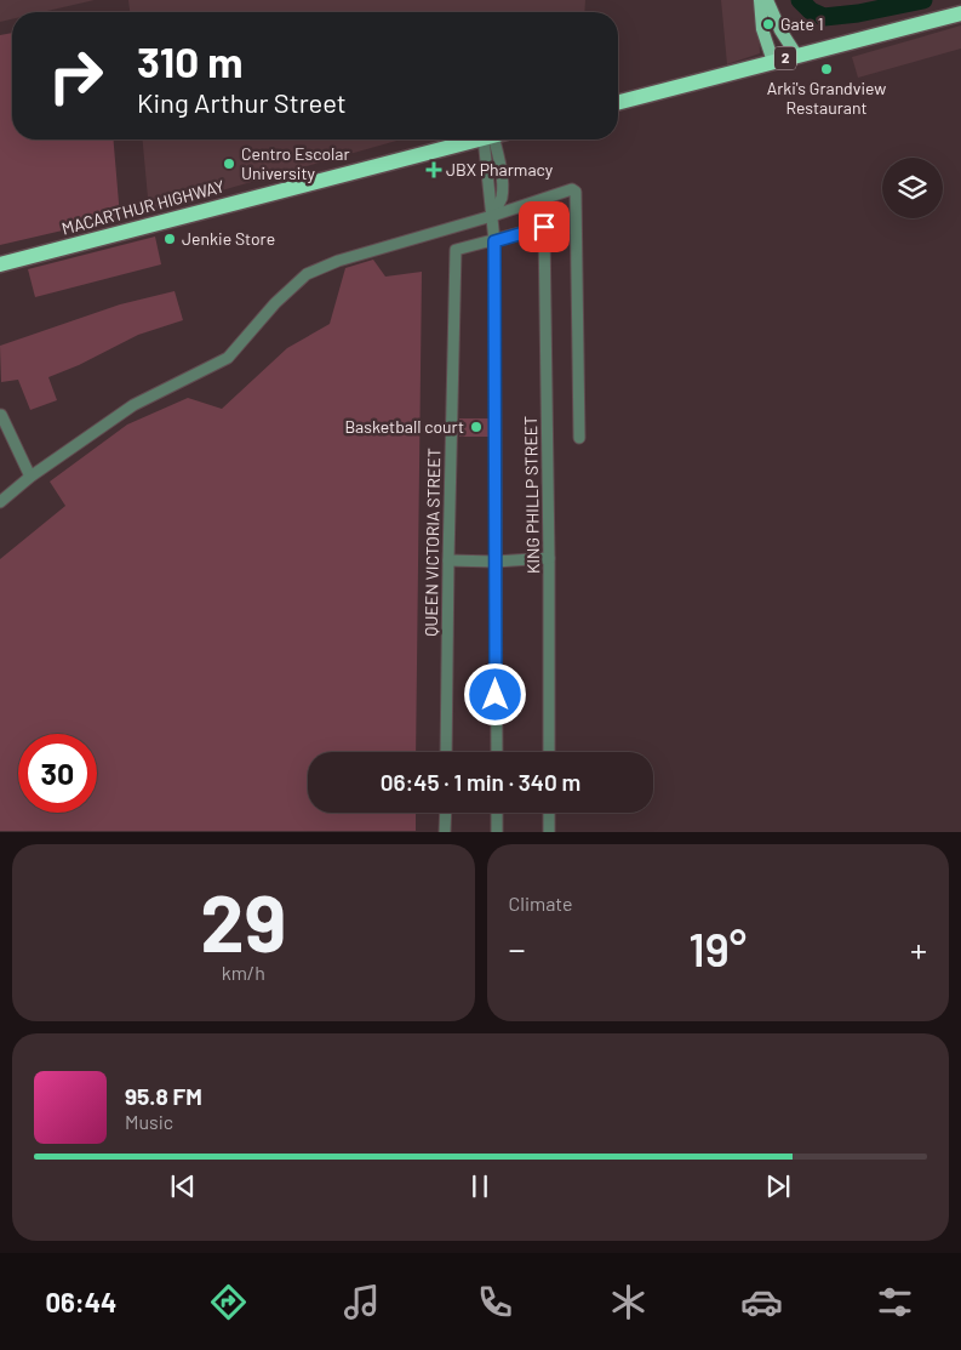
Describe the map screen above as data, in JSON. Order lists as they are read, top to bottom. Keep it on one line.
{"streets":{"highway":["2","MACARTHUR HIGHWAY"],"street":["KING PHILLP STREET","QUEEN VICTORIA STREET"]},"places":{"other":["Gate 1","Arki's Grandview Restaurant","Centro Escolar University","Jenkie Store","Basketball court"],"health":["JBX Pharmacy"]},"page":{"turn":["310 m","King Arthur Street"],"limit":"30","trip":"06:45 · 1 min · 340 m","tile":[["29","km/h"],"Climate"],"heat":["−","19°","+"],"song":["95.8 FM","Music"],"tabs":"06:44"}}
